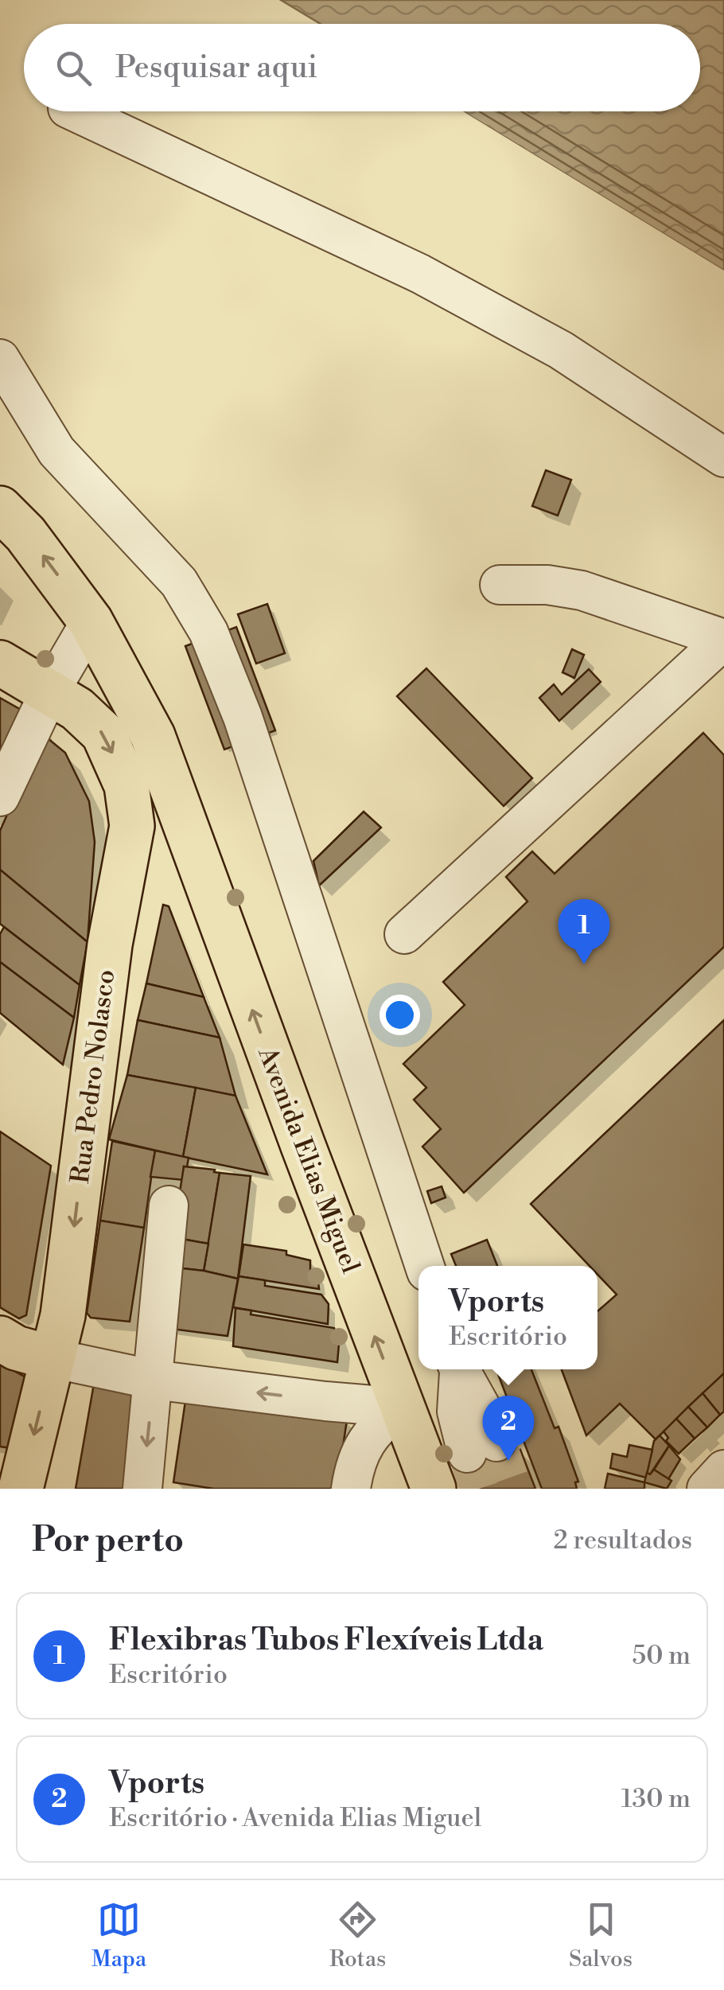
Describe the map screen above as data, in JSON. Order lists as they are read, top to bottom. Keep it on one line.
{"streets":{"main road":["Rua Pedro Nolasco","Avenida Elias Miguel"]},"one_way":["Rua Pedro Nolasco","Avenida Elias Miguel"],"page":{"search":"Pesquisar aqui","pins":["1","2"],"popup":["Vports","Escritório"],"heading":["Por perto","2 resultados"],"list":[{"mark":"1","name":"Flexibras Tubos Flexíveis Ltda","note":"Escritório","value":"50 m"},{"mark":"2","name":"Vports","note":"Escritório · Avenida Elias Miguel","value":"130 m"}],"nav":["Mapa","Rotas","Salvos"]}}
